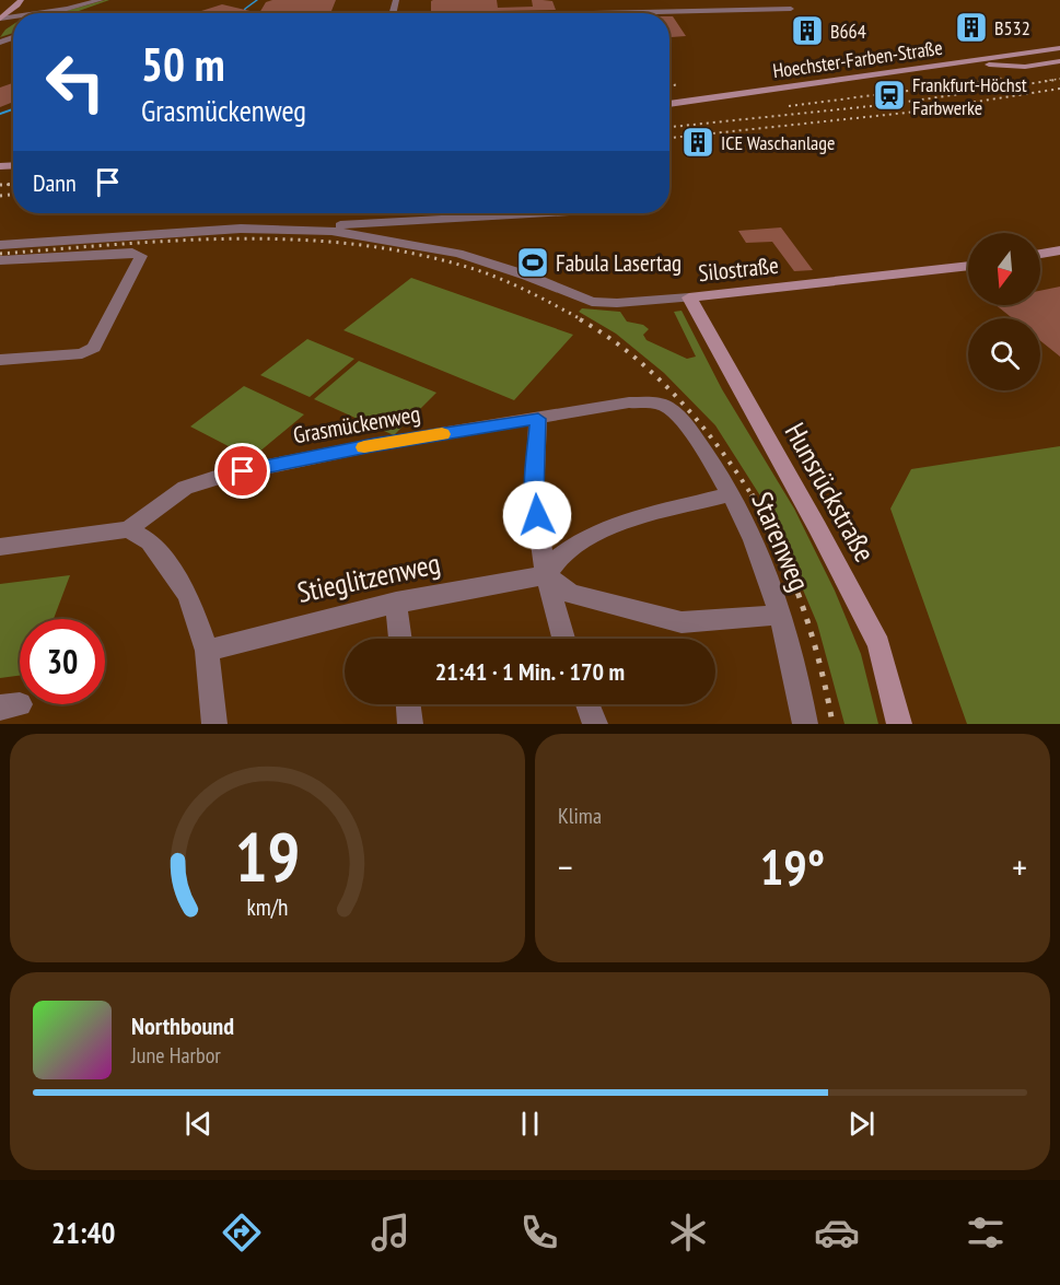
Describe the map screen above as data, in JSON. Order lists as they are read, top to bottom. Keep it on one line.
{"streets":{"main road":["Hoechster-Farben-Straße","Silostraße","Hunsrückstraße"],"street":["Grasmückenweg","Starenweg","Stieglitzenweg"]},"crossings":[["Silostraße","Hunsrückstraße"],["Grasmückenweg","Starenweg"]],"places":{"building":["B532","B664","ICE Waschanlage"],"station":["Frankfurt-Höchst Farbwerke"],"sports":["Fabula Lasertag"]},"north":"bottom","page":{"turn":["50 m","Grasmückenweg"],"then":"Dann","limit":"30","trip":"21:41 · 1 Min. · 170 m","tile":"Klima","heat":["−","19°","+"],"song":["Northbound","June Harbor"],"tabs":"21:40","gauge":["19","km/h"]}}
